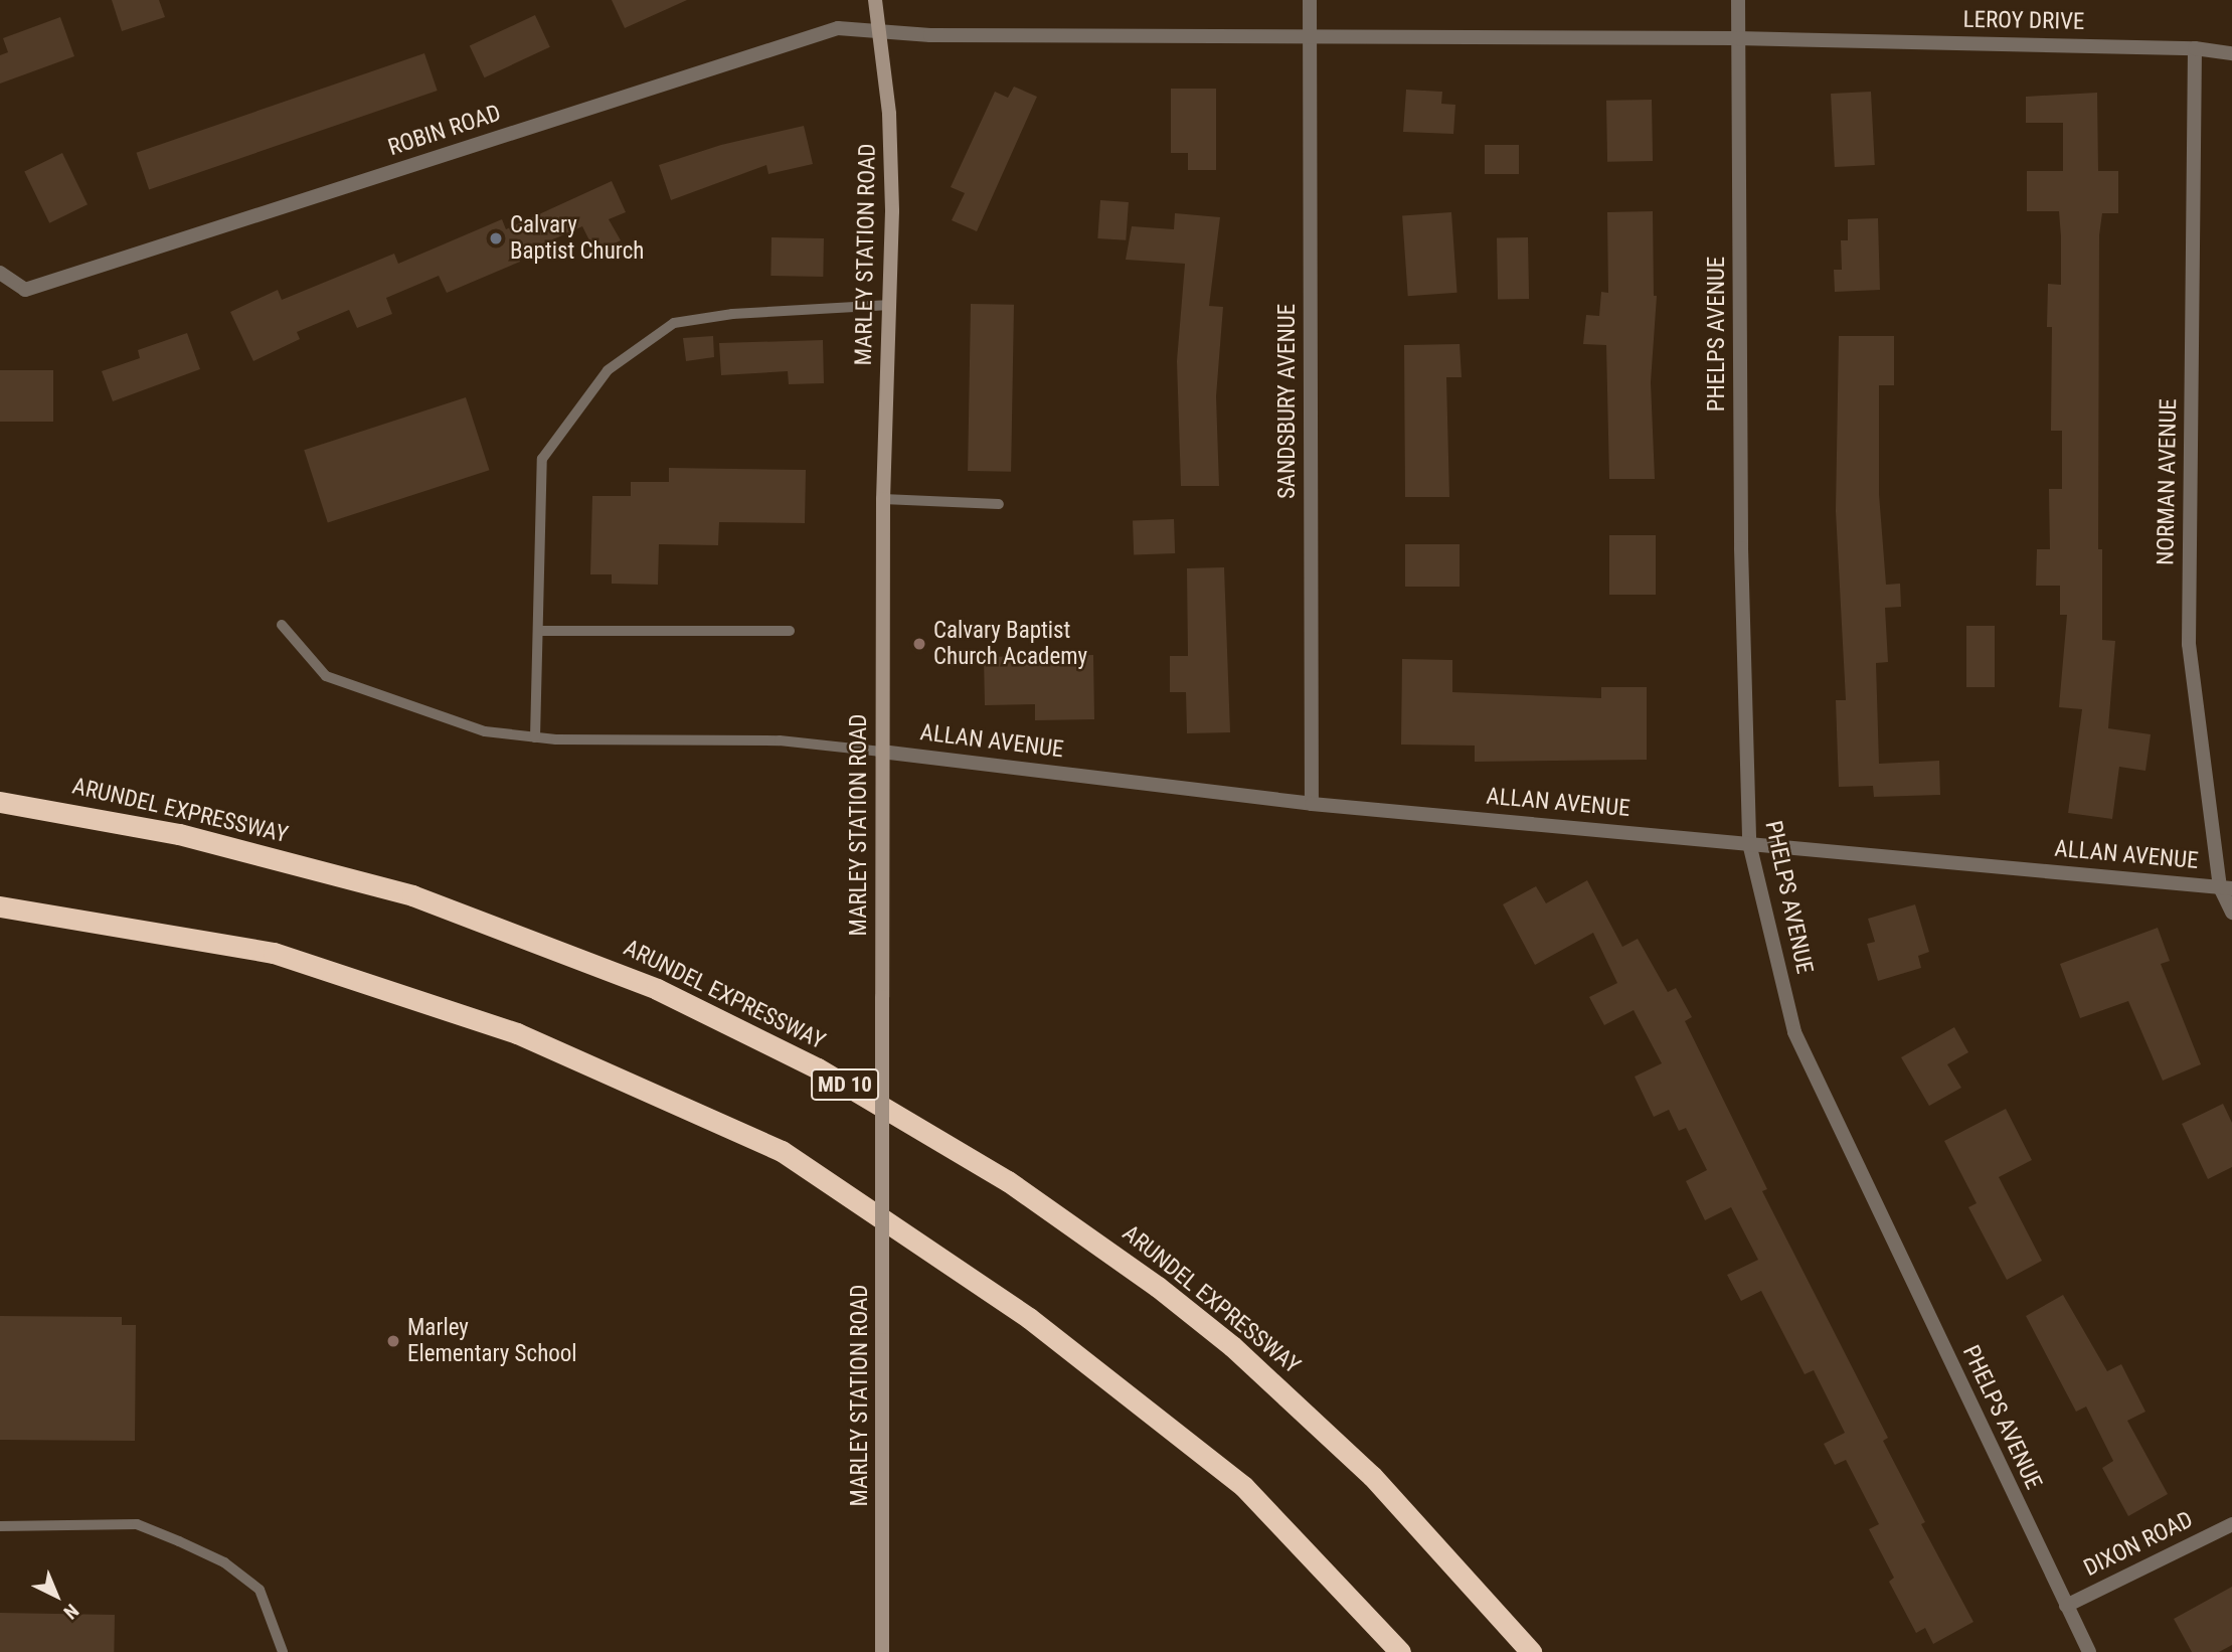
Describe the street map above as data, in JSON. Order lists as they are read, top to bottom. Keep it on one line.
{"streets":{"highway":["ARUNDEL EXPRESSWAY","MD 10"],"main road":["MARLEY STATION ROAD"],"street":["LEROY DRIVE","ROBIN ROAD","PHELPS AVENUE","SANDSBURY AVENUE","NORMAN AVENUE","ALLAN AVENUE","DIXON ROAD"]},"crossings":[["LEROY DRIVE","ROBIN ROAD"],["LEROY DRIVE","MARLEY STATION ROAD"],["LEROY DRIVE","PHELPS AVENUE"],["LEROY DRIVE","SANDSBURY AVENUE"],["LEROY DRIVE","NORMAN AVENUE"],["ROBIN ROAD","MARLEY STATION ROAD"],["MARLEY STATION ROAD","ALLAN AVENUE"],["PHELPS AVENUE","ALLAN AVENUE"],["PHELPS AVENUE","DIXON ROAD"],["SANDSBURY AVENUE","ALLAN AVENUE"],["NORMAN AVENUE","ALLAN AVENUE"]],"places":["Calvary Baptist Church","Calvary Baptist Church Academy","Marley Elementary School"],"north":"bottom right"}
